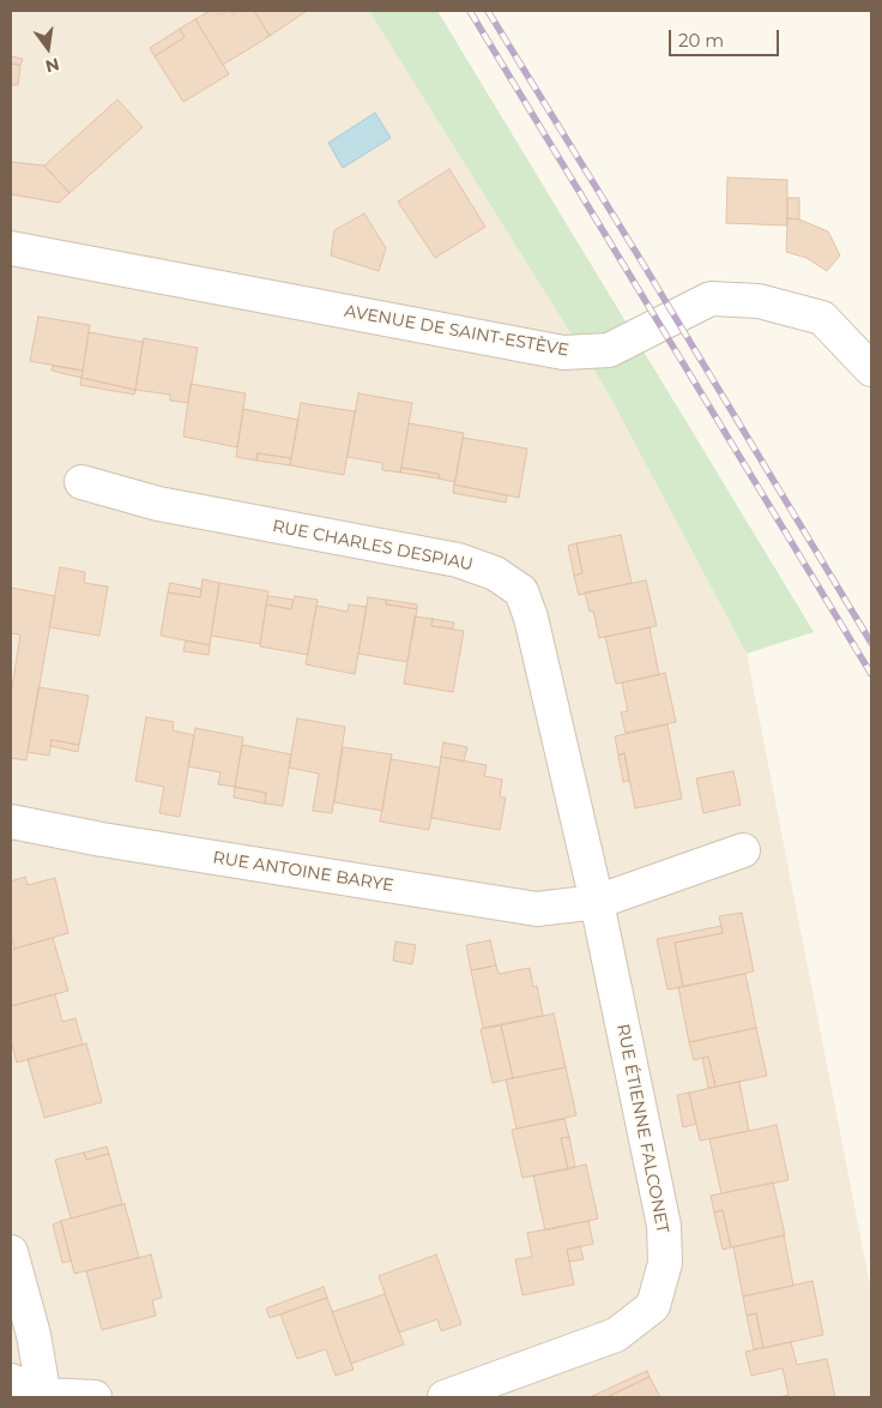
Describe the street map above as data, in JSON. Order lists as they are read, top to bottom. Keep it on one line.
{"streets":{"street":["AVENUE DE SAINT-ESTÈVE","RUE CHARLES DESPIAU","RUE ANTOINE BARYE","RUE ÉTIENNE FALCONET"]},"crossings":[["RUE CHARLES DESPIAU","RUE ANTOINE BARYE"],["RUE CHARLES DESPIAU","RUE ÉTIENNE FALCONET"],["RUE ANTOINE BARYE","RUE ÉTIENNE FALCONET"]],"scale_bar":"20 m","north":"bottom"}
